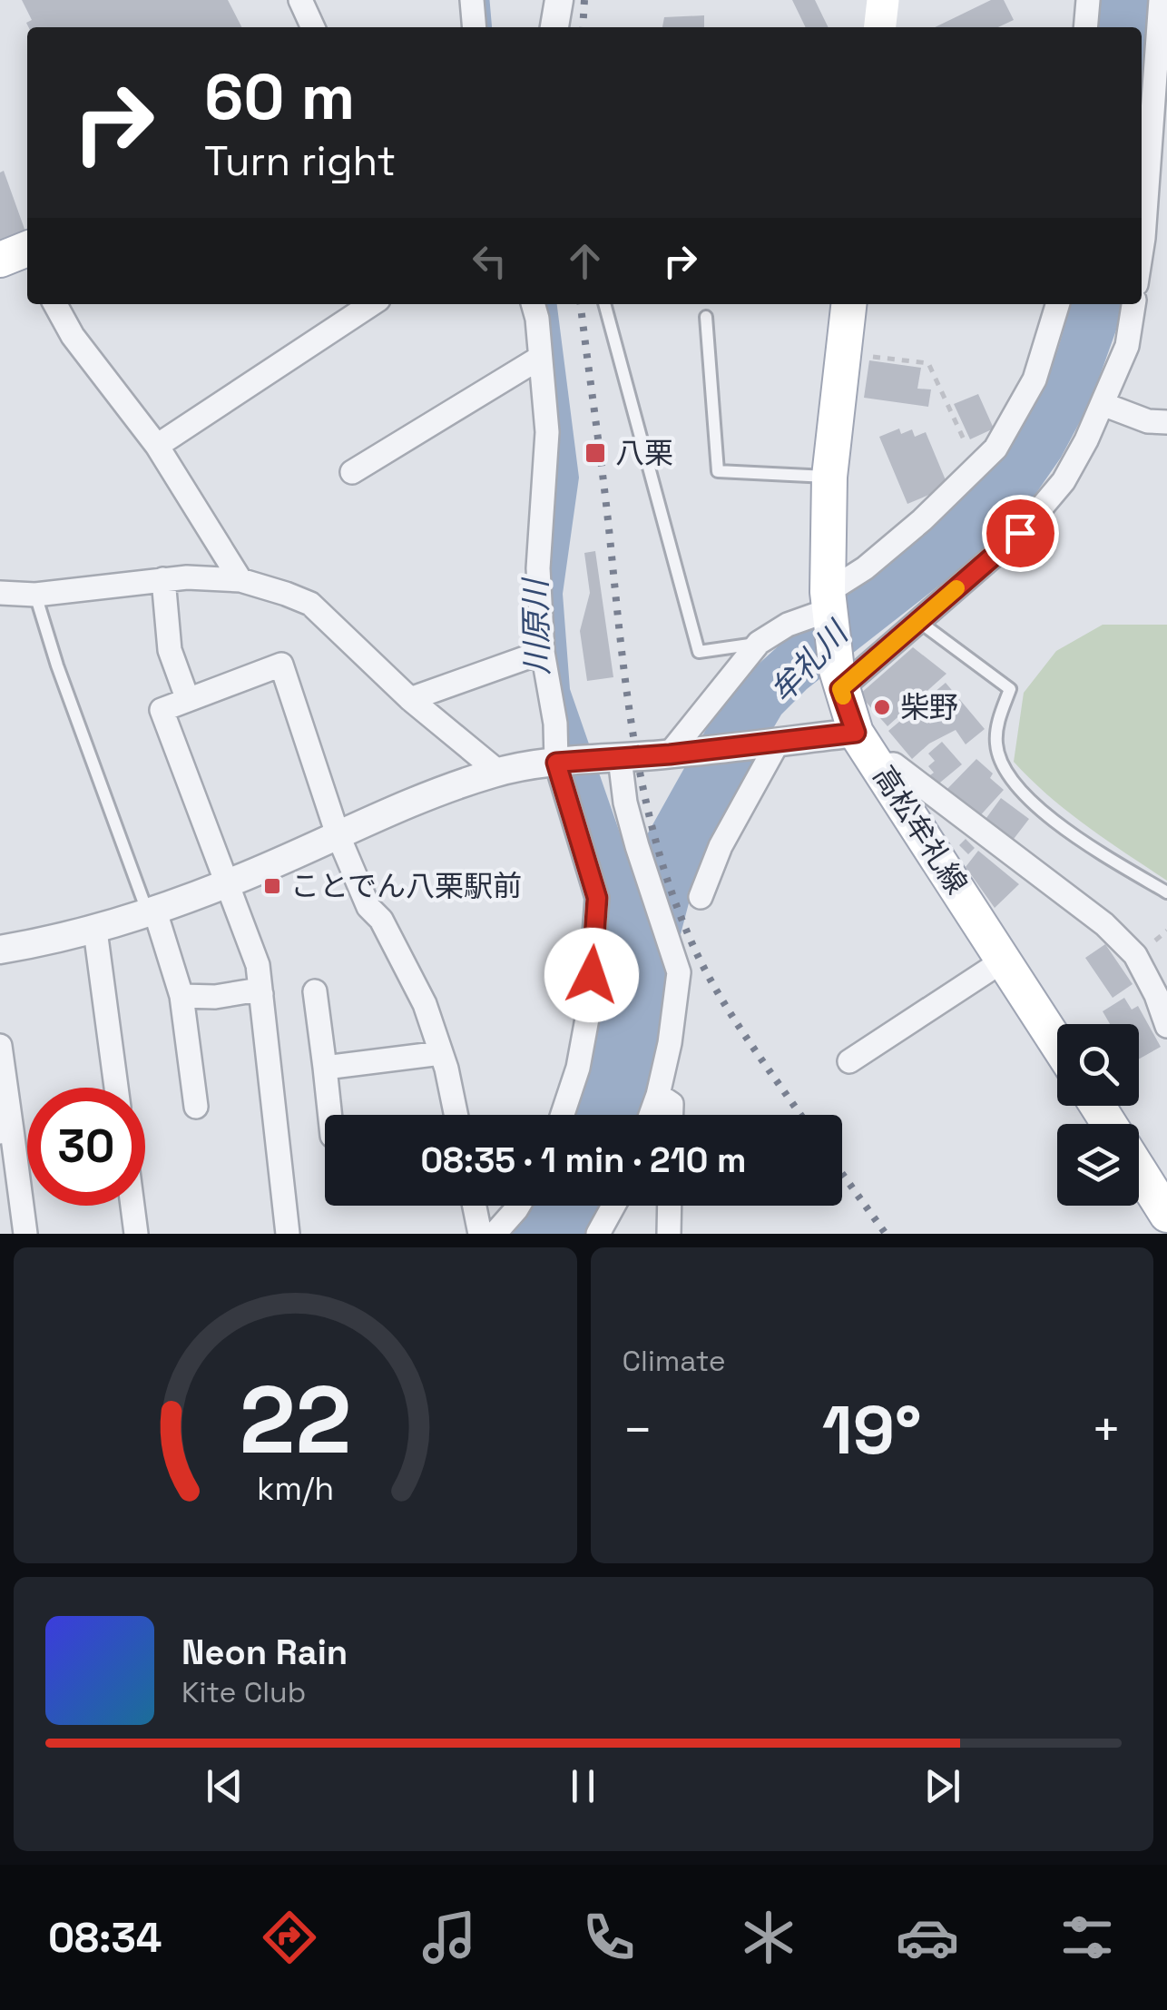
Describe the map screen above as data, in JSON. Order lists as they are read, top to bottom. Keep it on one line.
{"streets":{"main road":["高松牟礼線"]},"water":["川原川","牟礼川"],"places":{"transit":["八栗","ことでん八栗駅前"],"other":["柴野"]},"page":{"turn":["60 m","Turn right"],"limit":"30","trip":"08:35 · 1 min · 210 m","tile":"Climate","heat":["−","19°","+"],"song":["Neon Rain","Kite Club"],"tabs":"08:34","gauge":["22","km/h"]}}
